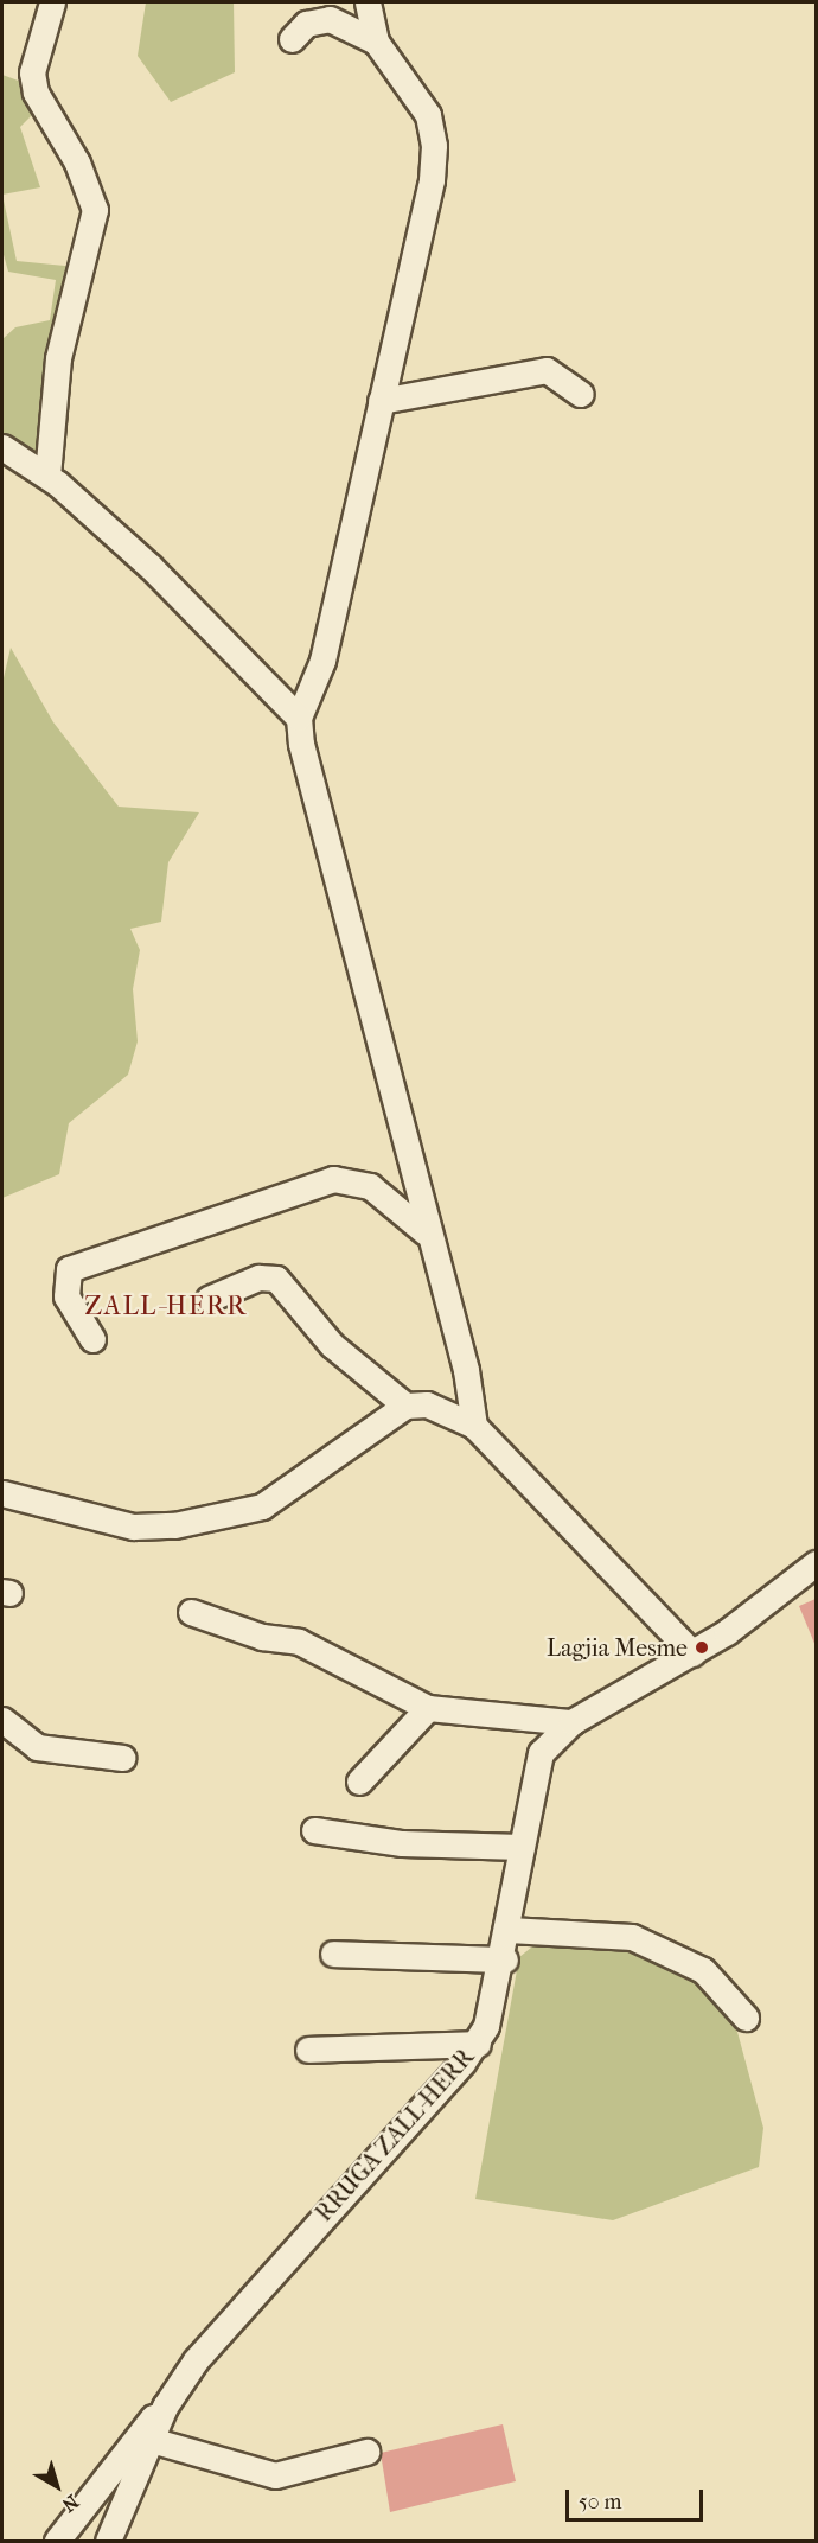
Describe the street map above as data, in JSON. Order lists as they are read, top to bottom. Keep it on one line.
{"streets":{"street":["RRUGA ZALL-HERR"]},"districts":["ZALL-HERR"],"places":["Lagjia Mesme"],"scale_bar":"50 m","north":"bottom right"}
